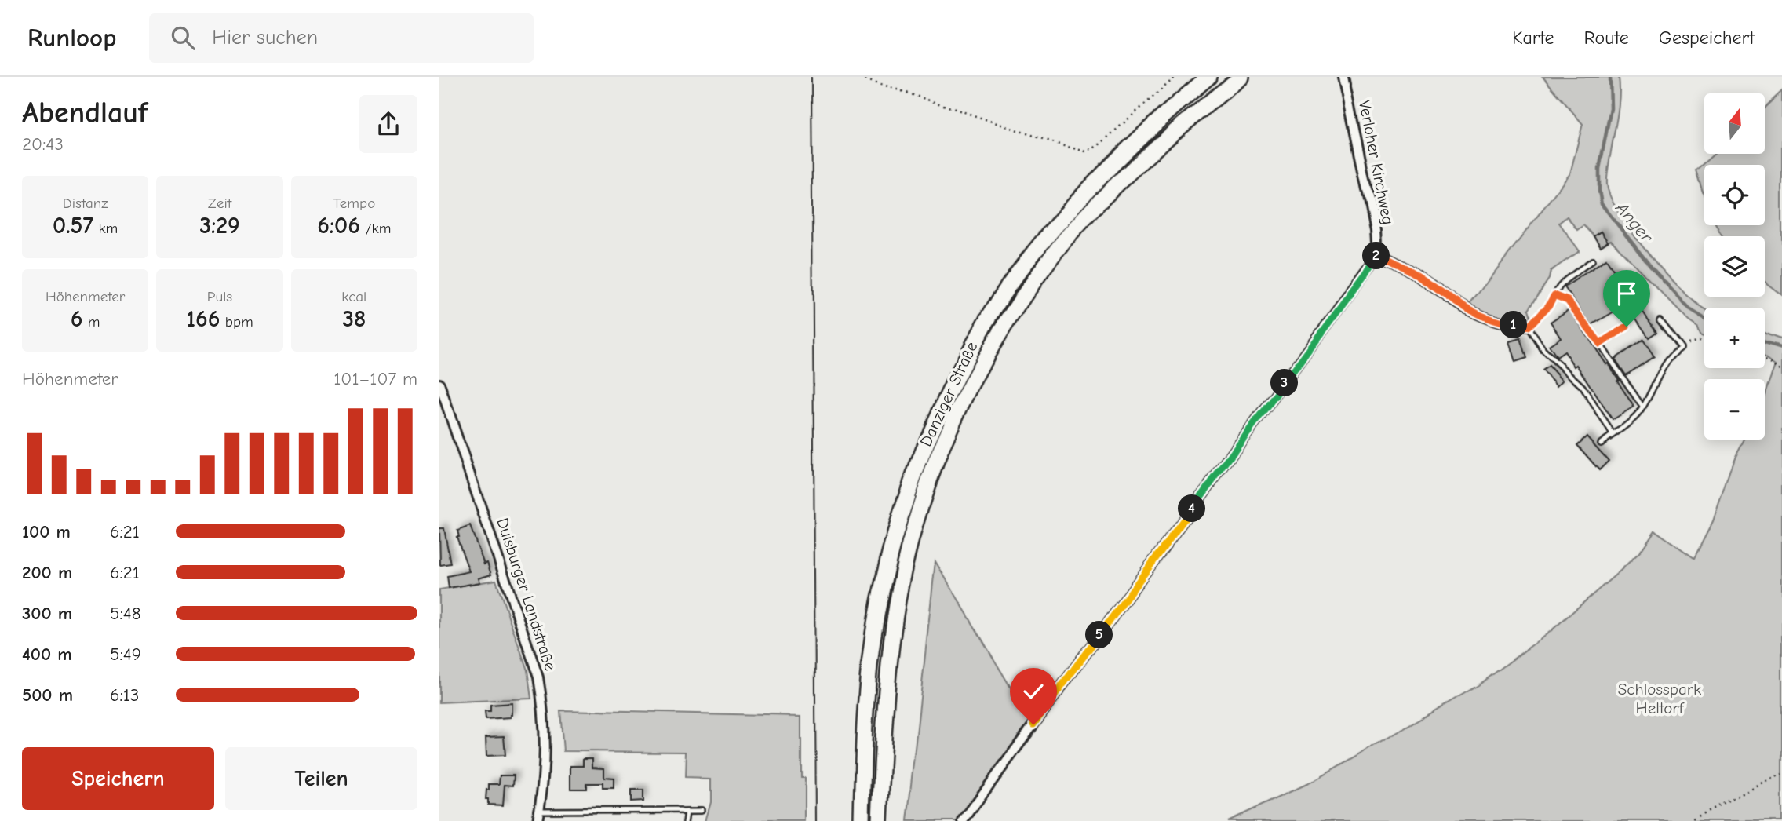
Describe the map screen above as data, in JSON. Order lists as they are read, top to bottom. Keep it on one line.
{"streets":{"highway":["Danziger Straße"],"street":["Verloher Kirchweg","Duisburger Landstraße"]},"water":["Anger"],"parks":["Schlosspark Heltorf"],"north":"top","page":{"header":"Runloop","search":"Hier suchen","nav":["Karte","Route","Gespeichert"],"heading":["Abendlauf","20:43"],"map_buttons":["+","−"],"stats":[["Distanz","0.57 km"],["Zeit","3:29"],["Tempo","6:06 /km"],["Höhenmeter","6 m"],["Puls","166 bpm"],["kcal","38"]],"pins":["2","1","3","4","5"],"chart":["Höhenmeter","101–107 m"],"list":[{"name":"100 m","note":"6:21"},{"name":"200 m","note":"6:21"},{"name":"300 m","note":"5:48"},{"name":"400 m","note":"5:49"},{"name":"500 m","note":"6:13"}],"buttons":["Speichern","Teilen"]}}
